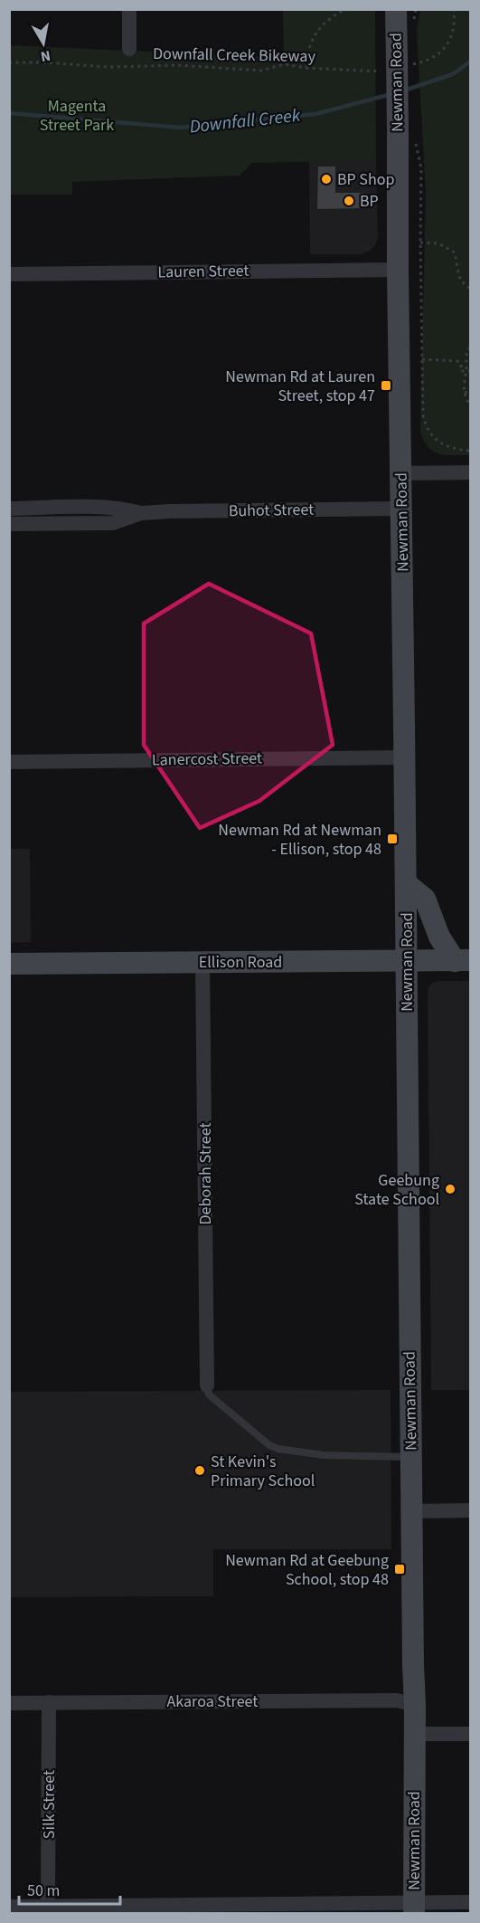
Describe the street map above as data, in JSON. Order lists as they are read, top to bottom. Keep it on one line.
{"streets":{"main road":["Newman Road","Ellison Road"],"street":["Lauren Street","Buhot Street","Lanercost Street","Deborah Street","Akaroa Street","Silk Street"],"path":["Downfall Creek Bikeway"]},"crossings":[["Downfall Creek Bikeway","Newman Road"],["Newman Road","Lauren Street"],["Newman Road","Buhot Street"],["Newman Road","Lanercost Street"],["Newman Road","Ellison Road"],["Newman Road","Akaroa Street"],["Ellison Road","Deborah Street"],["Akaroa Street","Silk Street"]],"water":["Downfall Creek"],"parks":["Magenta Street Park"],"places":{"other":["BP Shop","BP","Geebung State School","St Kevin's Primary School"],"transit":["Newman Rd at Lauren Street, stop 47","Newman Rd at Newman - Ellison, stop 48","Newman Rd at Geebung School, stop 48"]},"scale_bar":"50 m","north":"bottom"}
